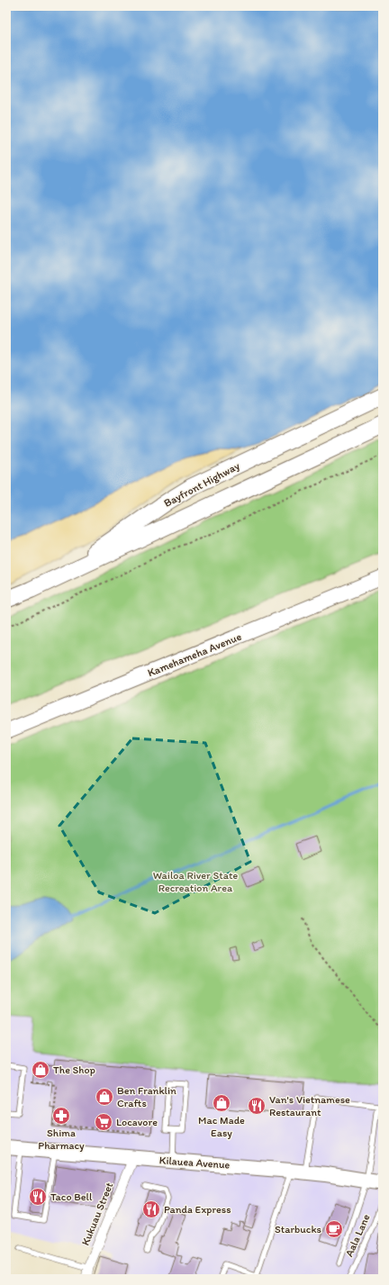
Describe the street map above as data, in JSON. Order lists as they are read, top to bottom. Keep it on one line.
{"streets":{"main road":["Bayfront Highway","Kamehameha Avenue","Kilauea Avenue"],"street":["Kukuau Street"],"lane":["Aala Lane"]},"crossings":[["Kilauea Avenue","Kukuau Street"]],"parks":["Wailoa River State Recreation Area"],"places":{"shop":["The Shop","Ben Franklin Crafts","Mac Made Easy"],"restaurant":["Van's Vietnamese Restaurant","Taco Bell","Panda Express"],"pharmacy":["Shima Pharmacy"],"supermarket":["Locavore"],"cafe":["Starbucks"]}}
